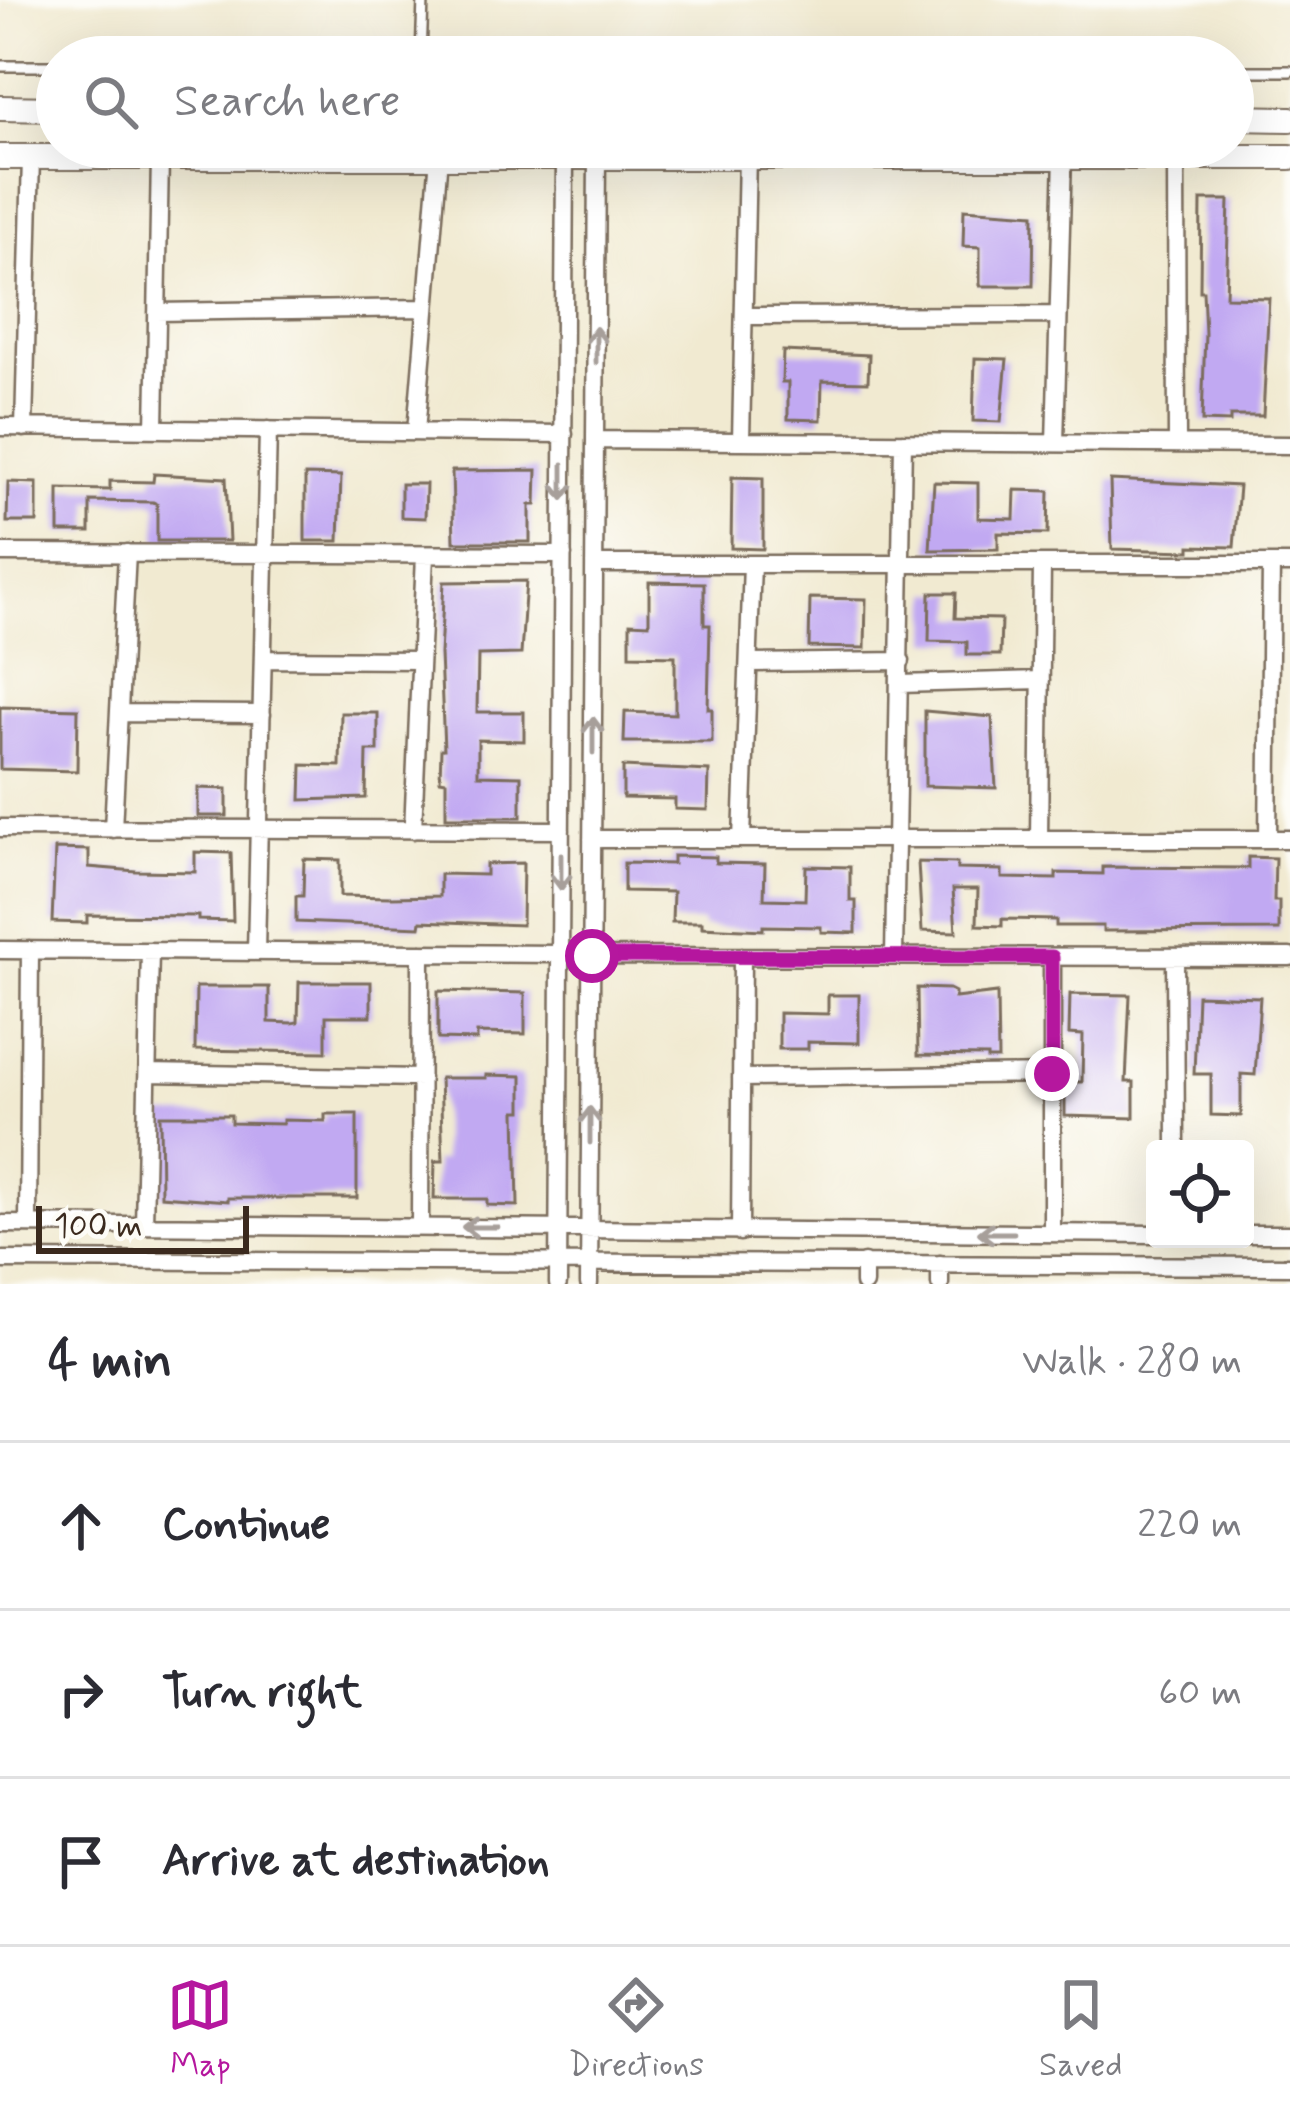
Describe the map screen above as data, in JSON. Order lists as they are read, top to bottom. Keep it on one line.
{"scale_bar":"100 m","page":{"search":"Search here","scale":"100 m","heading":["4 min","Walk · 280 m"],"list":[["Continue","220 m"],["Turn right","60 m"],"Arrive at destination"],"nav":["Map","Directions","Saved"]}}
